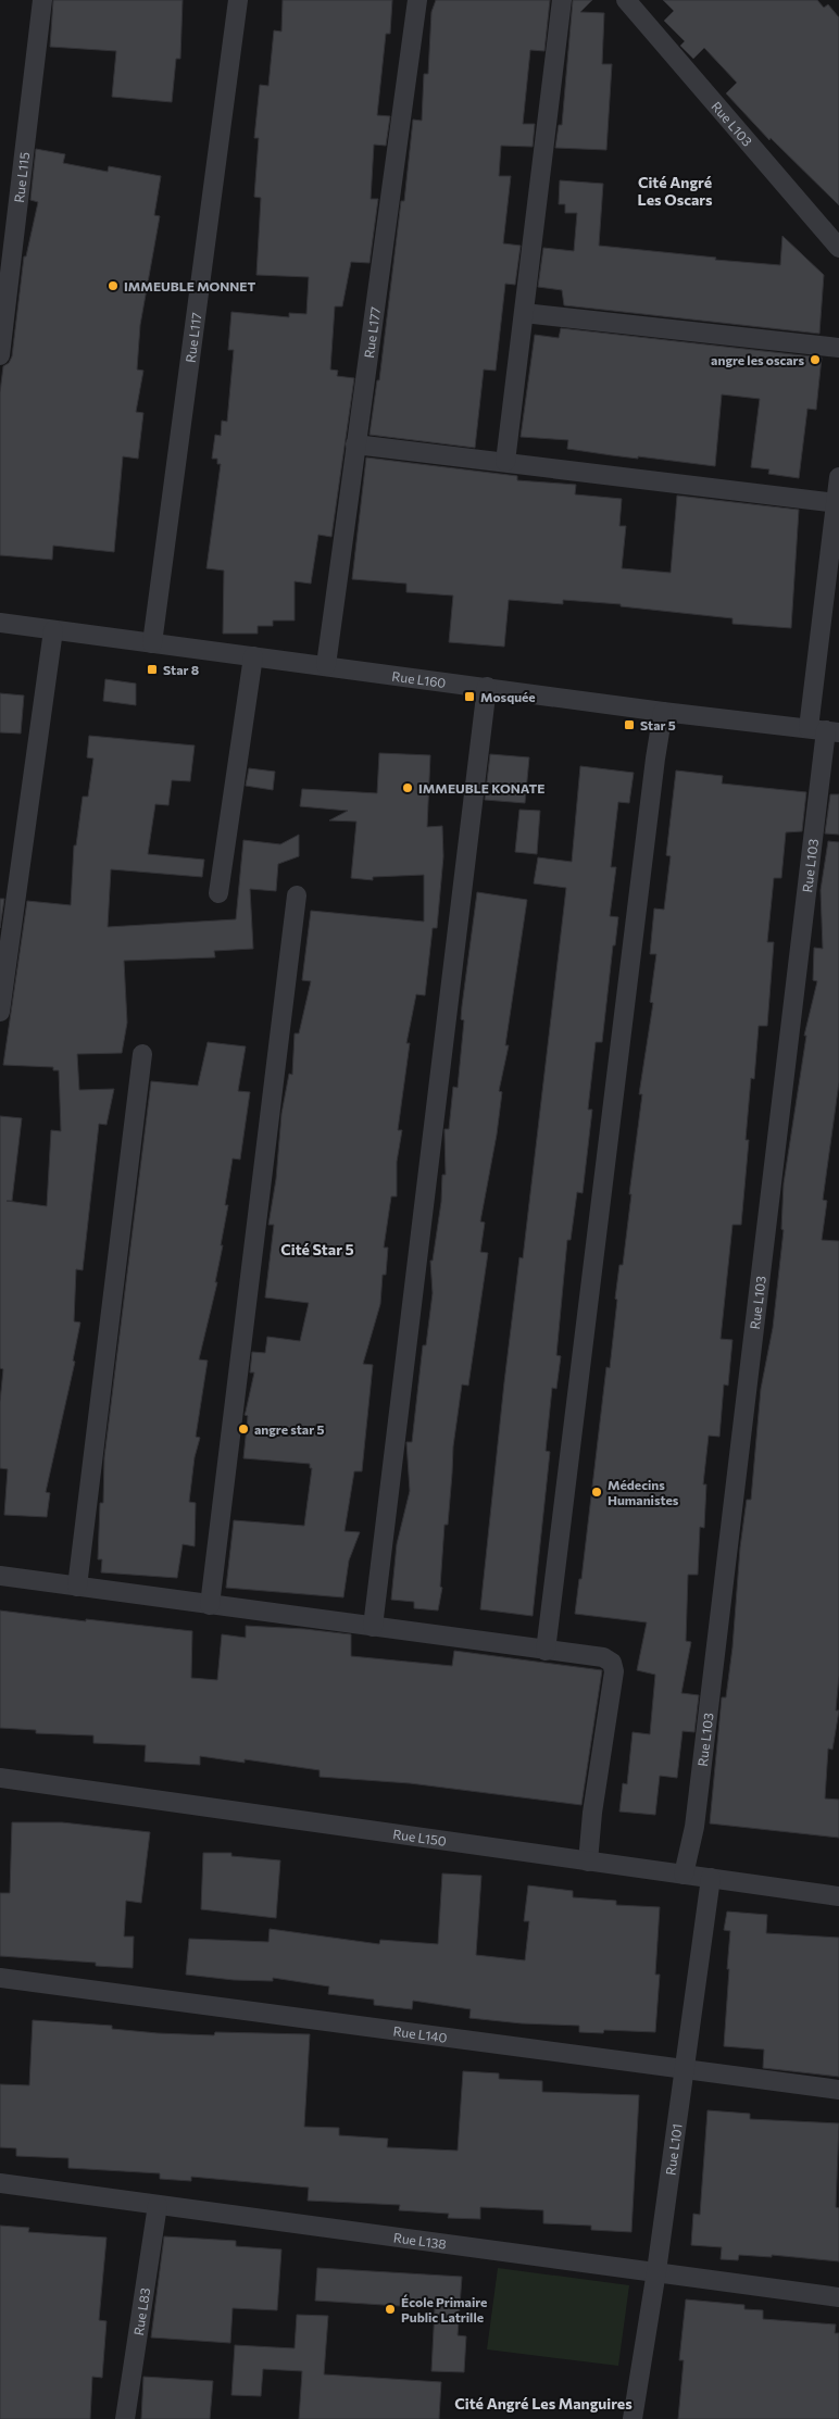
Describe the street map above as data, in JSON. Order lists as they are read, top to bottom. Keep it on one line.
{"streets":{"street":["Rue L103","Rue L115","Rue L177","Rue L117","Rue L160","Rue L150","Rue L140","Rue L101","Rue L138","Rue L83"]},"crossings":[["Rue L103","Rue L160"],["Rue L103","Rue L150"],["Rue L177","Rue L160"],["Rue L117","Rue L160"],["Rue L150","Rue L101"],["Rue L140","Rue L101"],["Rue L101","Rue L138"],["Rue L138","Rue L83"]],"districts":["Cité Angré Les Oscars","Cité Star 5","Cité Angré Les Manguires"],"places":{"other":["IMMEUBLE MONNET","angre les oscars","IMMEUBLE KONATE","angre star 5","Médecins Humanistes","École Primaire Public Latrille"],"transit":["Star 8","Mosquée","Star 5"]}}
